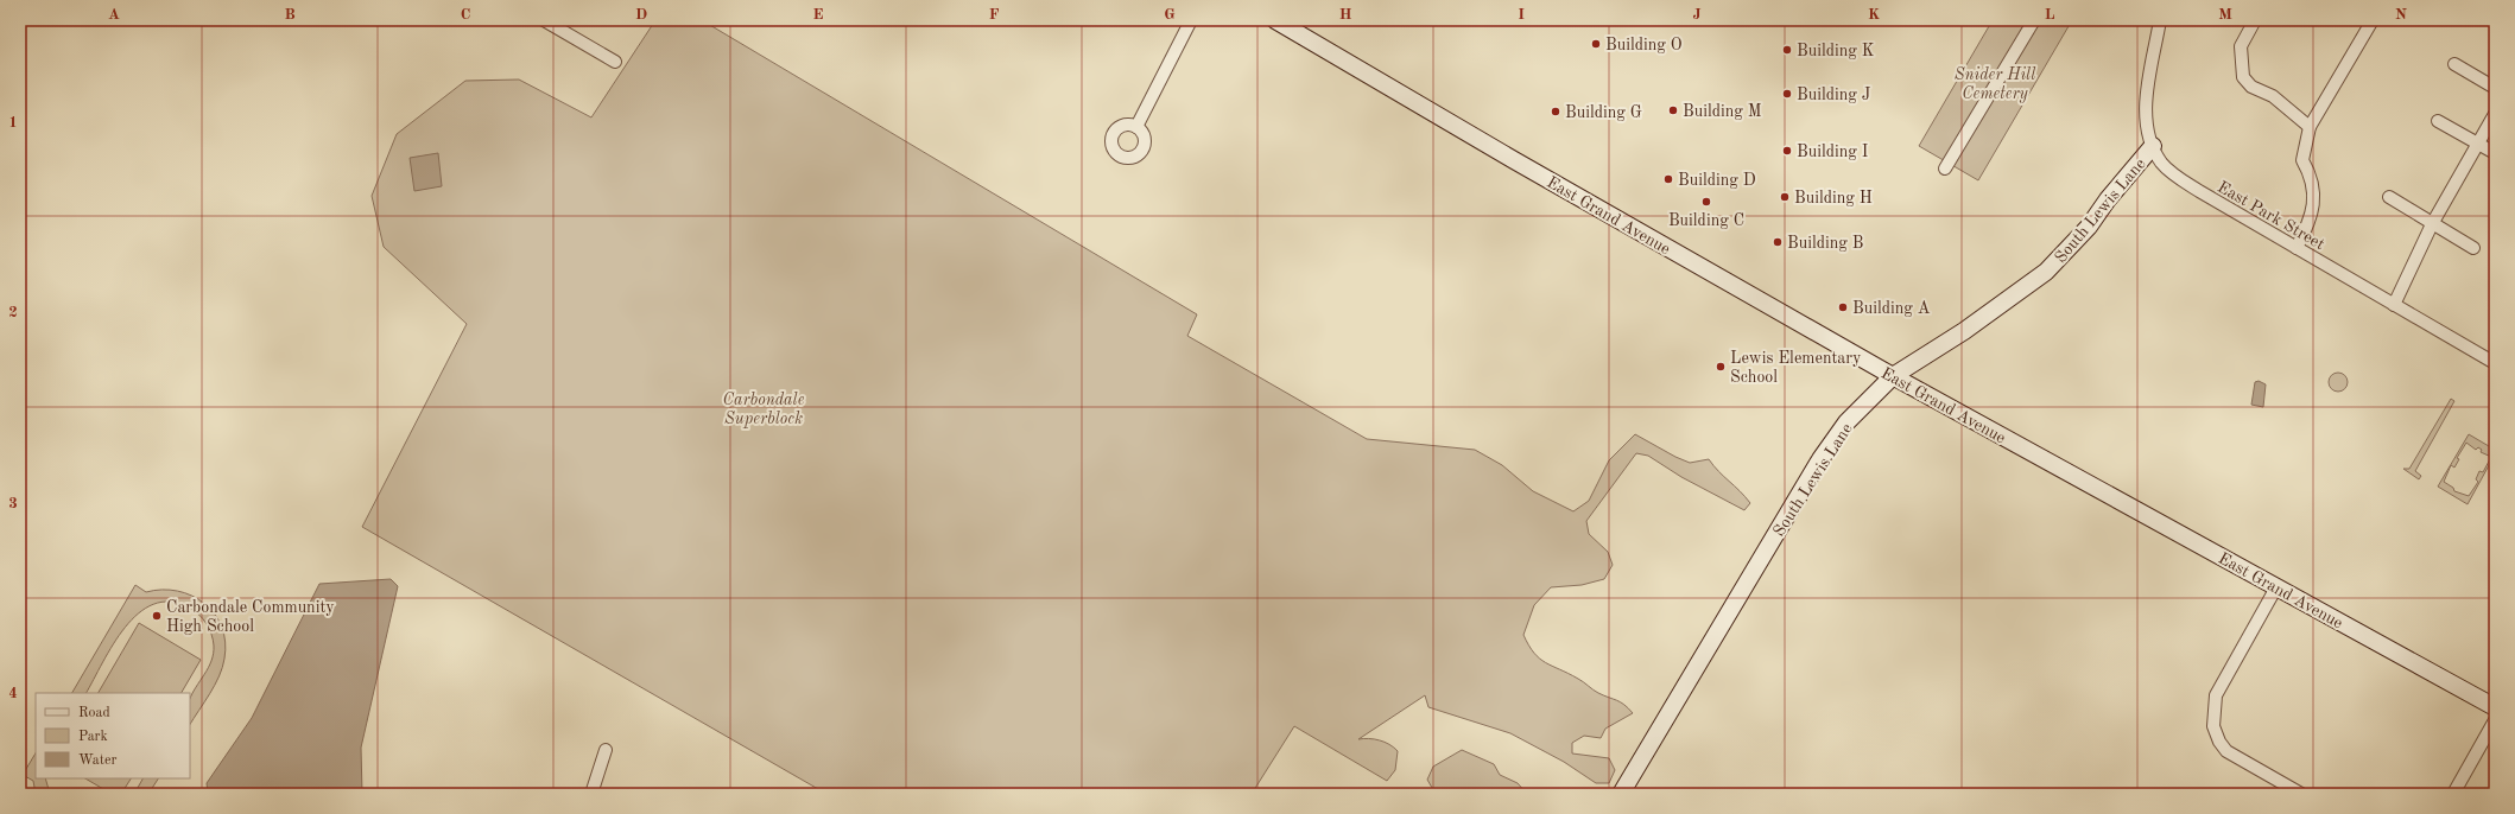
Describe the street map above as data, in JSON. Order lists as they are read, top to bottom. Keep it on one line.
{"streets":{"street":["South Lewis Lane","East Grand Avenue","East Park Street"]},"crossings":[["South Lewis Lane","East Grand Avenue"],["South Lewis Lane","East Park Street"]],"parks":["Snider Hill Cemetery","Carbondale Superblock"],"places":["Building O","Building K","Building J","Building M","Building G","Building I","Building D","Building H","Building C","Building B","Building A","Lewis Elementary School","Carbondale Community High School"],"legend":["Road","Park","Water"],"grid":{"columns":["A","B","C","D","E","F","G","H","I","J","K","L","M","N"],"rows":["1","2","3","4"]}}
